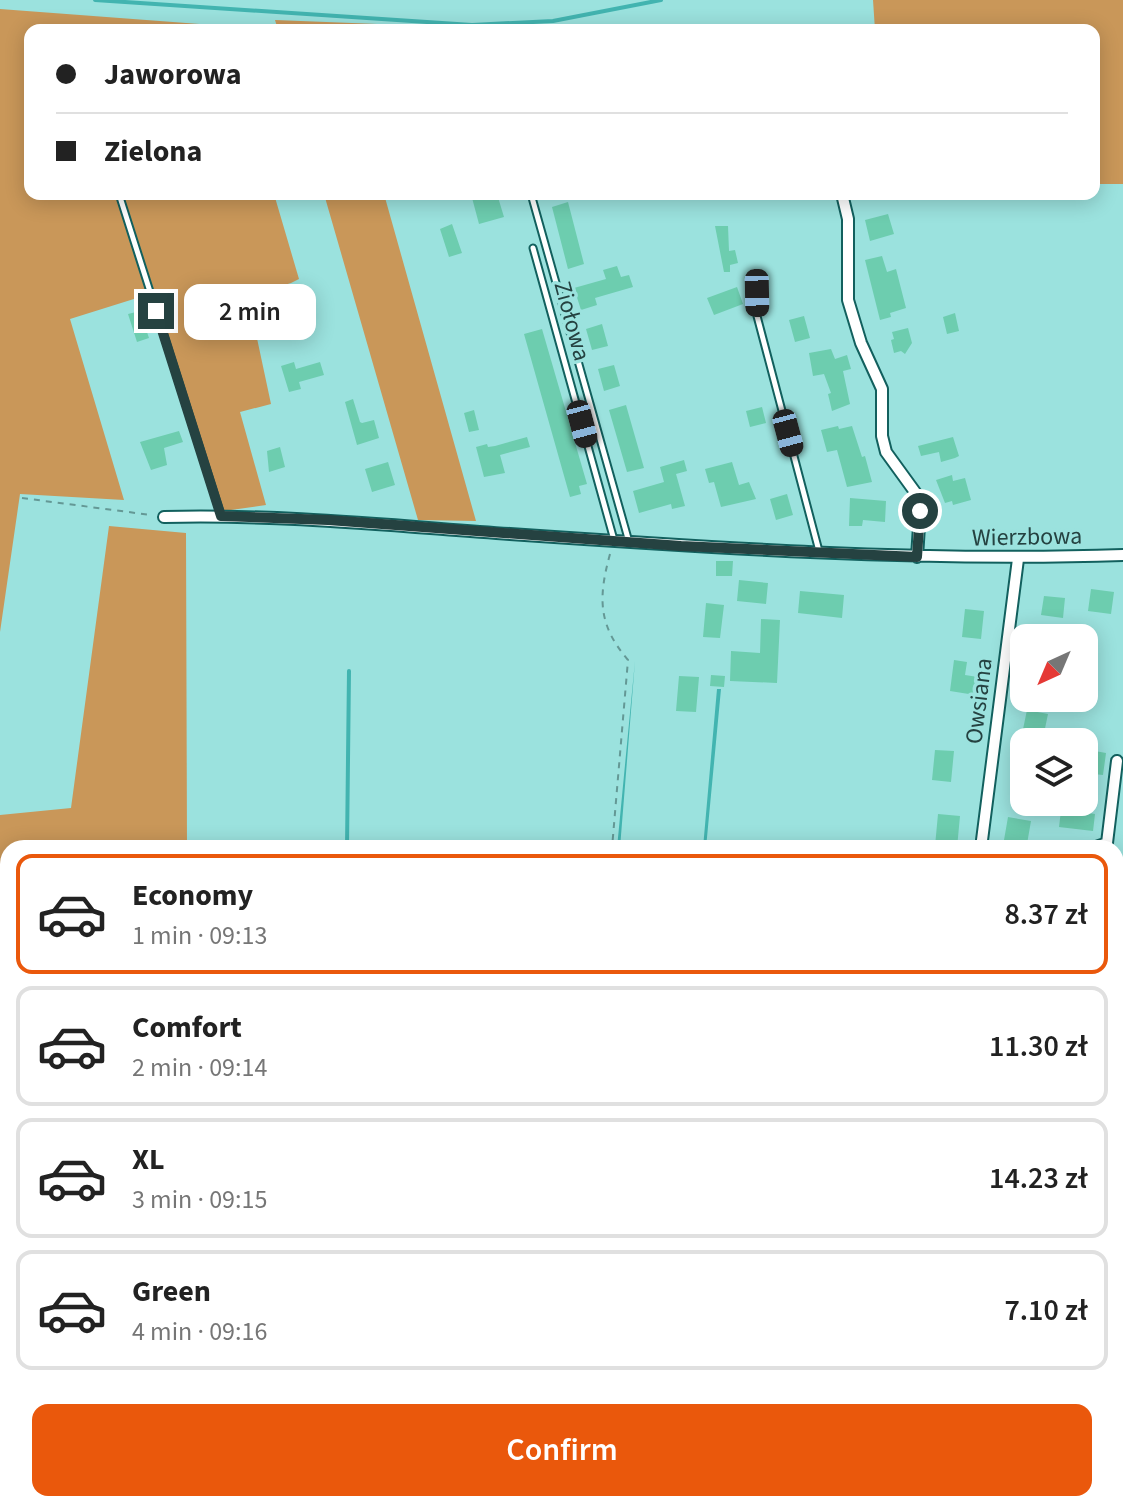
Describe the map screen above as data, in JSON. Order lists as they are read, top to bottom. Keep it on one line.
{"streets":{"street":["Wierzbowa","Owsiana"],"lane":["Ziołowa"]},"crossings":[["Ziołowa","Wierzbowa"],["Wierzbowa","Owsiana"]],"north":"bottom left","page":{"banner":["Jaworowa","Zielona"],"bubble":"2 min","list":[{"name":"Economy","note":"1 min · 09:13","value":"8.37 zł"},{"name":"Comfort","note":"2 min · 09:14","value":"11.30 zł"},{"name":"XL","note":"3 min · 09:15","value":"14.23 zł"},{"name":"Green","note":"4 min · 09:16","value":"7.10 zł"}],"buttons":"Confirm"}}
